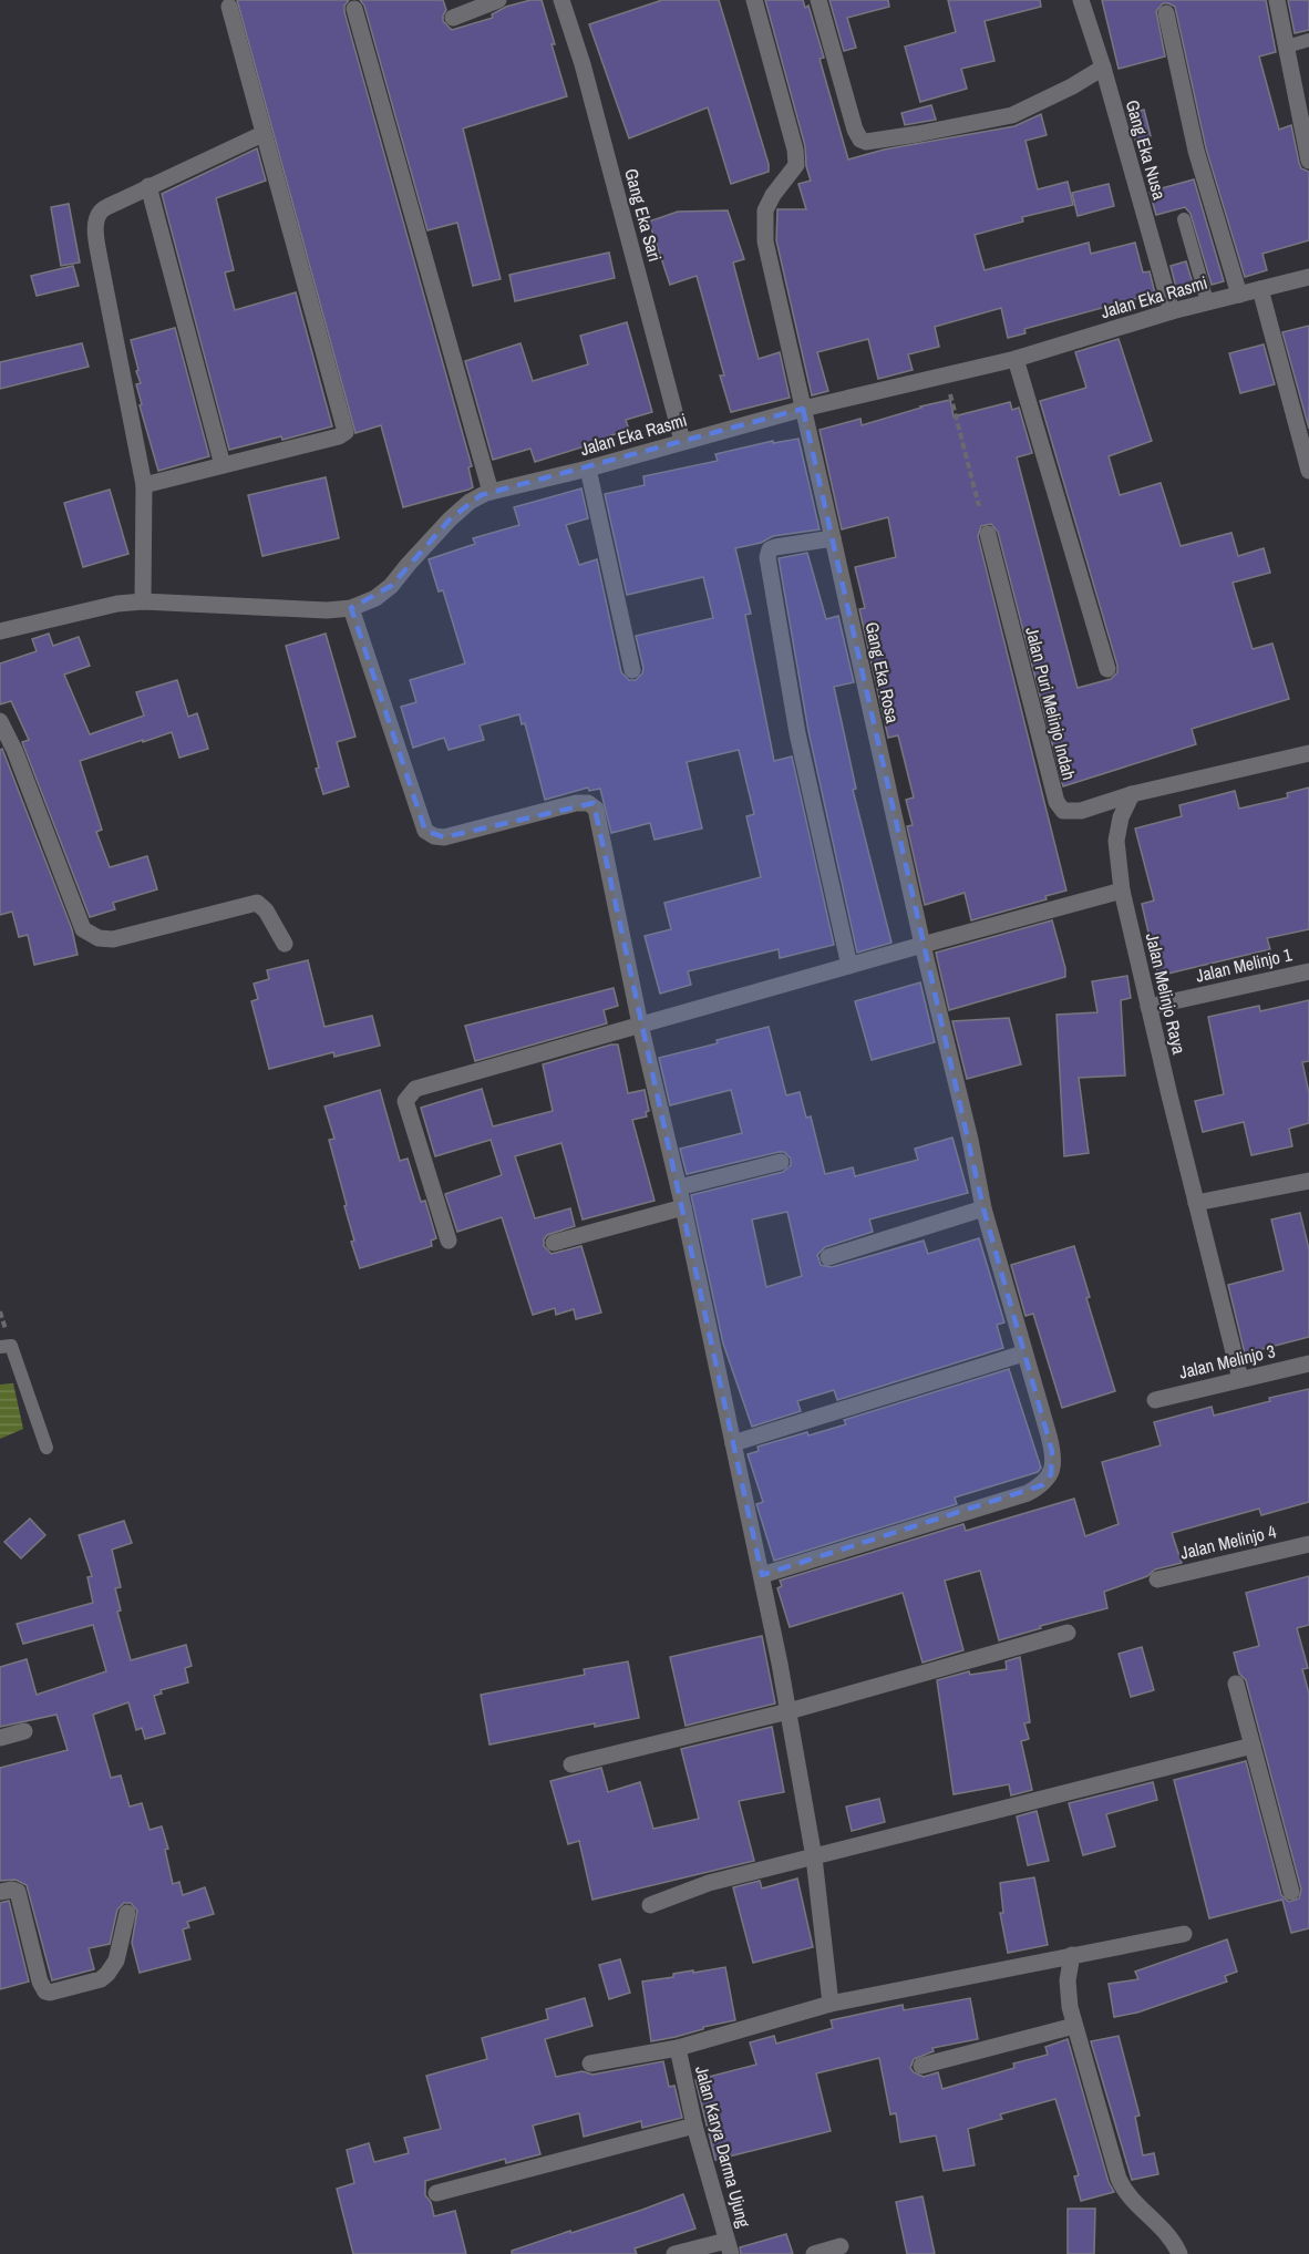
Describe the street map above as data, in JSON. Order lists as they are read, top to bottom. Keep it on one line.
{"streets":{"street":["Gang Eka Nusa","Gang Eka Sari","Jalan Eka Rasmi","Gang Eka Rosa","Jalan Puri Melinjo Indah","Jalan Melinjo 1","Jalan Melinjo Raya","Jalan Melinjo 3","Jalan Melinjo 4","Jalan Karya Darma Ujung"]},"crossings":[["Gang Eka Nusa","Jalan Eka Rasmi"],["Gang Eka Sari","Jalan Eka Rasmi"],["Jalan Eka Rasmi","Gang Eka Rosa"],["Jalan Puri Melinjo Indah","Jalan Melinjo Raya"],["Jalan Melinjo 1","Jalan Melinjo Raya"],["Jalan Melinjo Raya","Jalan Melinjo 3"]]}
